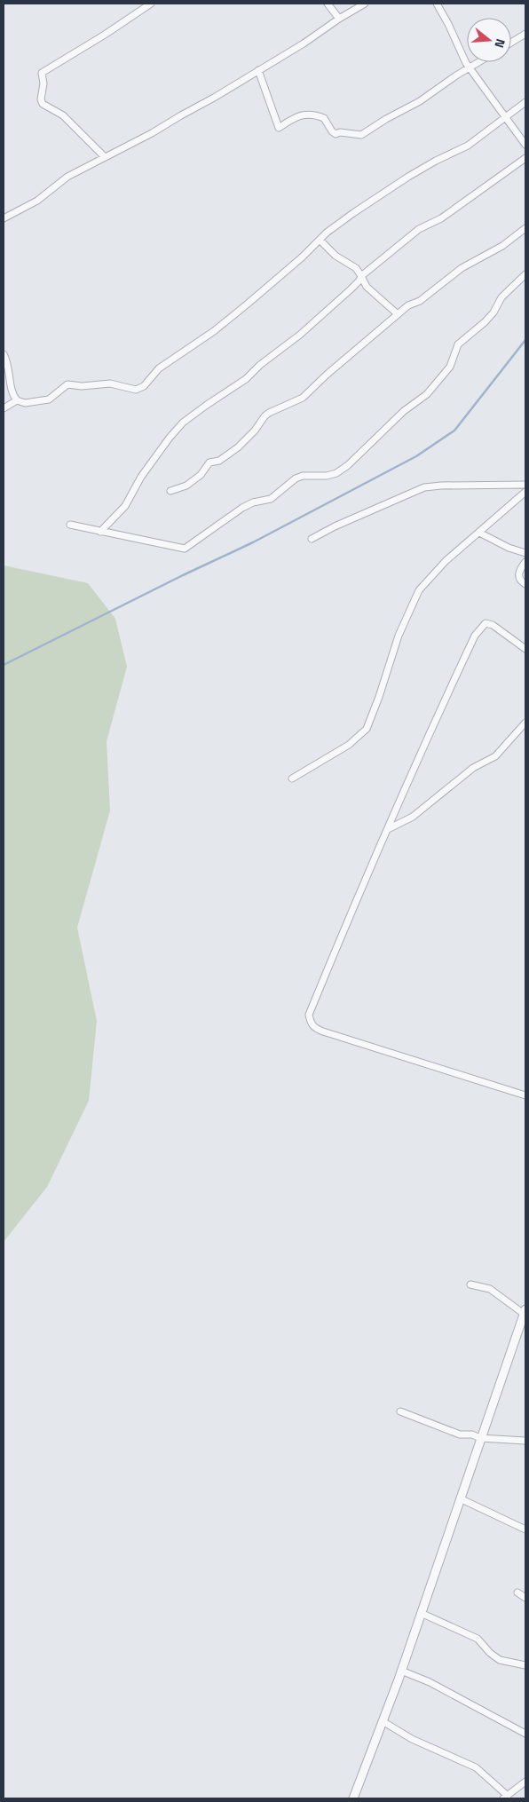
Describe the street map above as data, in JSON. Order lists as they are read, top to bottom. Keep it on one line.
{"north":"right"}
